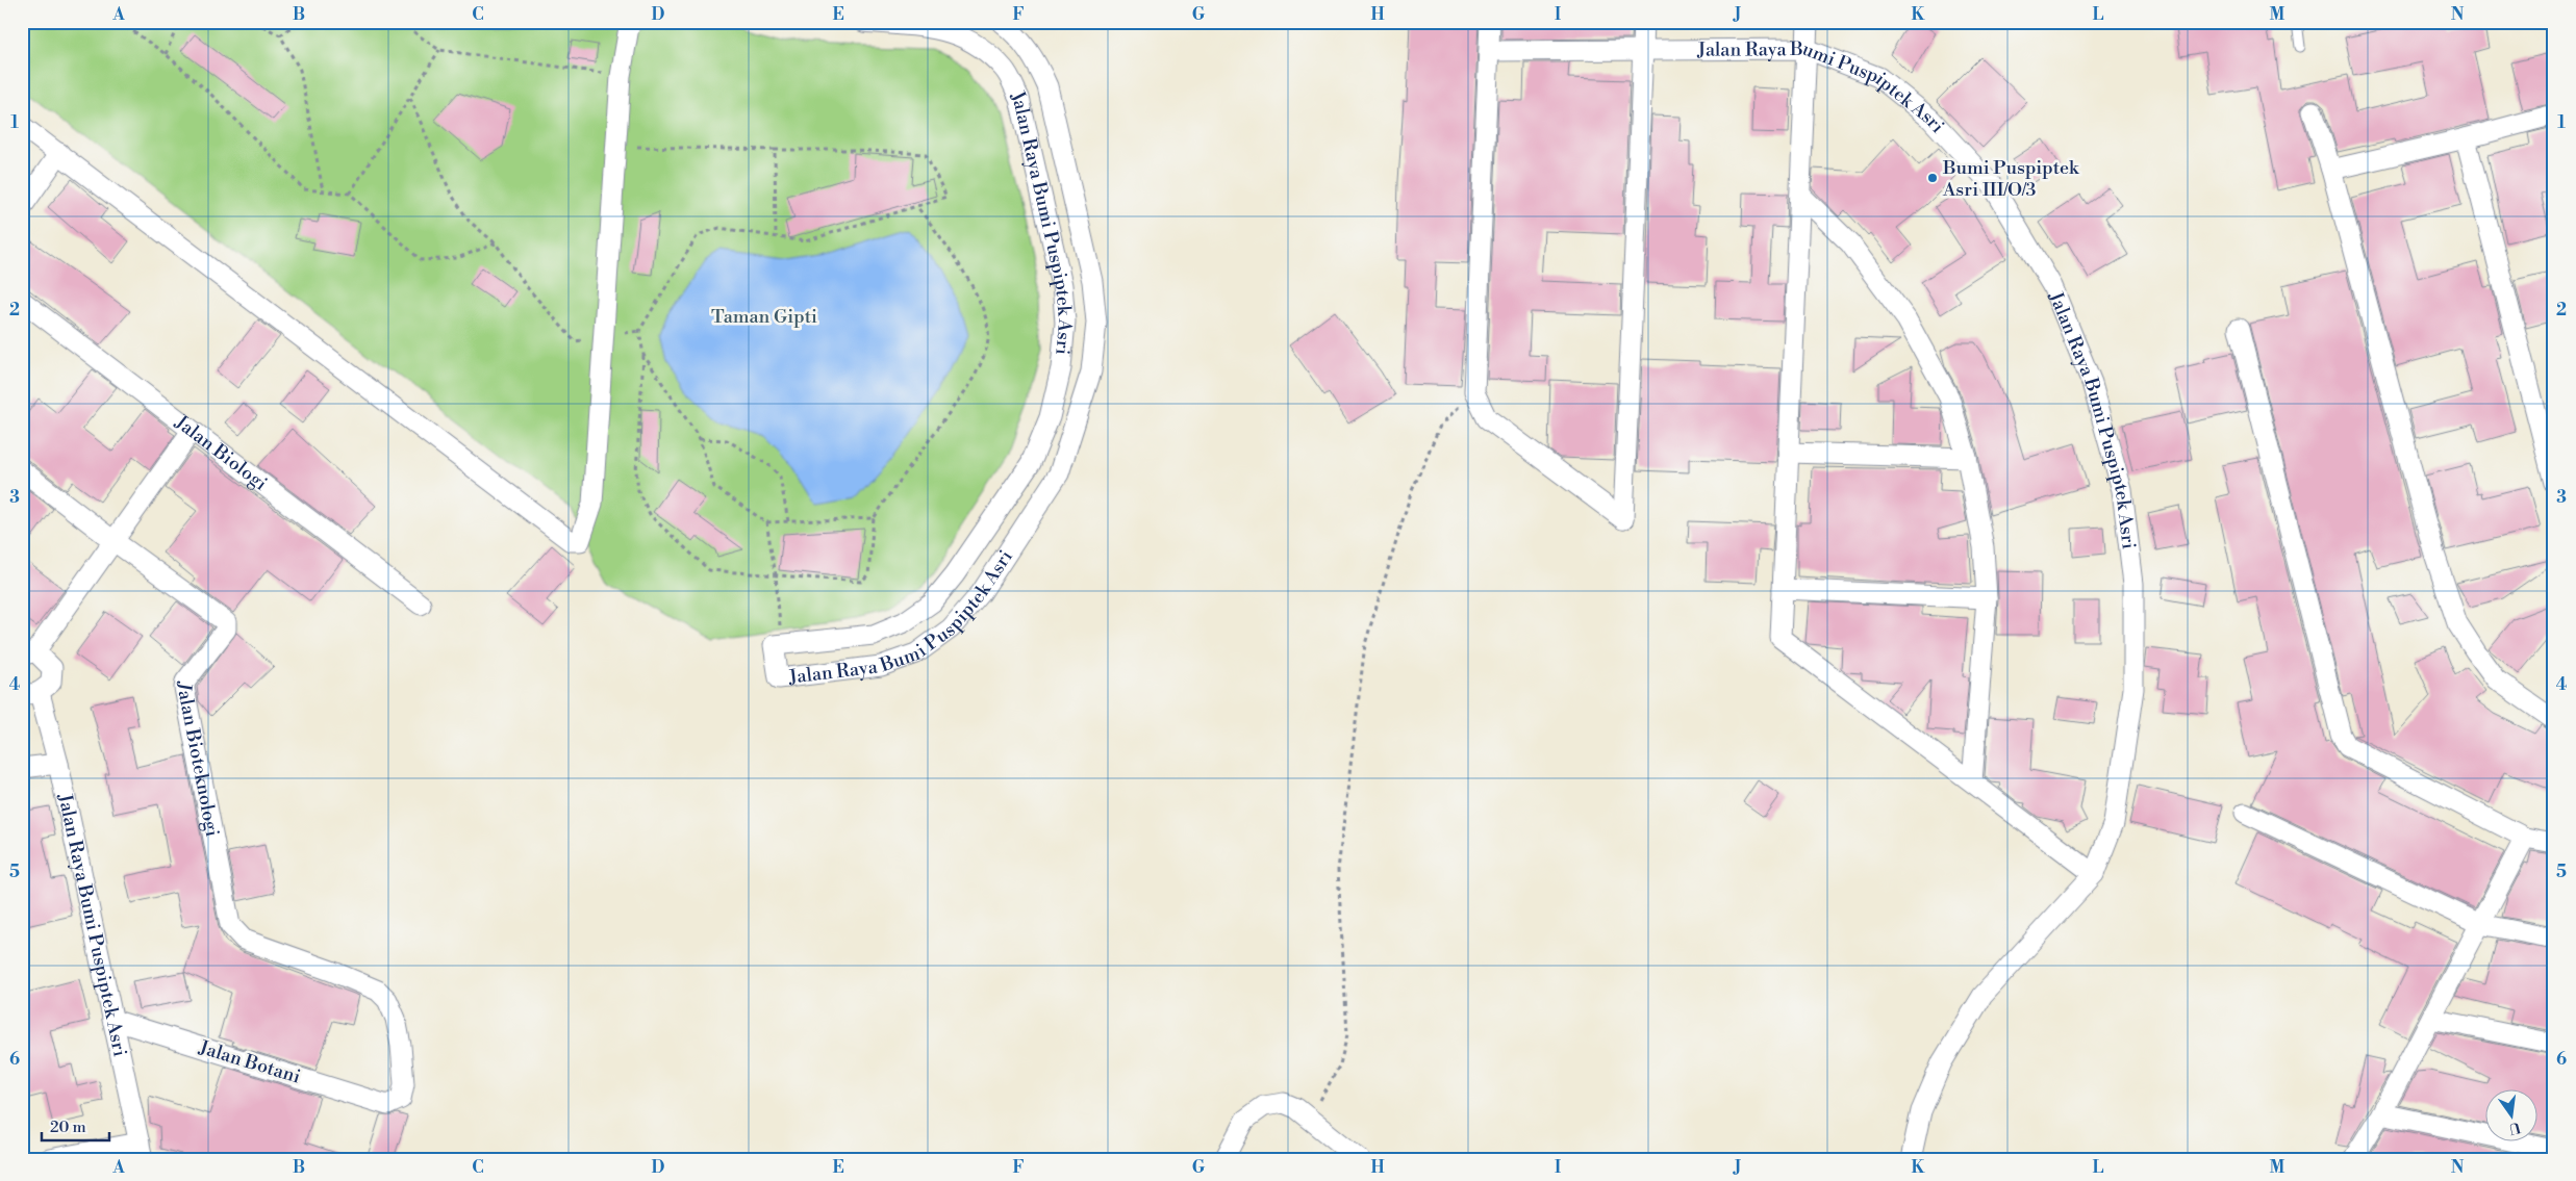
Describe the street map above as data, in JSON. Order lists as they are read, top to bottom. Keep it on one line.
{"streets":{"street":["Jalan Raya Bumi Puspiptek Asri","Jalan Biologi","Jalan Bioteknologi","Jalan Botani"]},"crossings":[["Jalan Raya Bumi Puspiptek Asri","Jalan Botani"],["Jalan Bioteknologi","Jalan Botani"]],"parks":["Taman Gipti"],"places":["Bumi Puspiptek Asri III/O/3"],"scale_bar":"20 m","north":"bottom","grid":{"columns":["A","B","C","D","E","F","G","H","I","J","K","L","M","N"],"rows":["1","2","3","4","5","6"]}}
